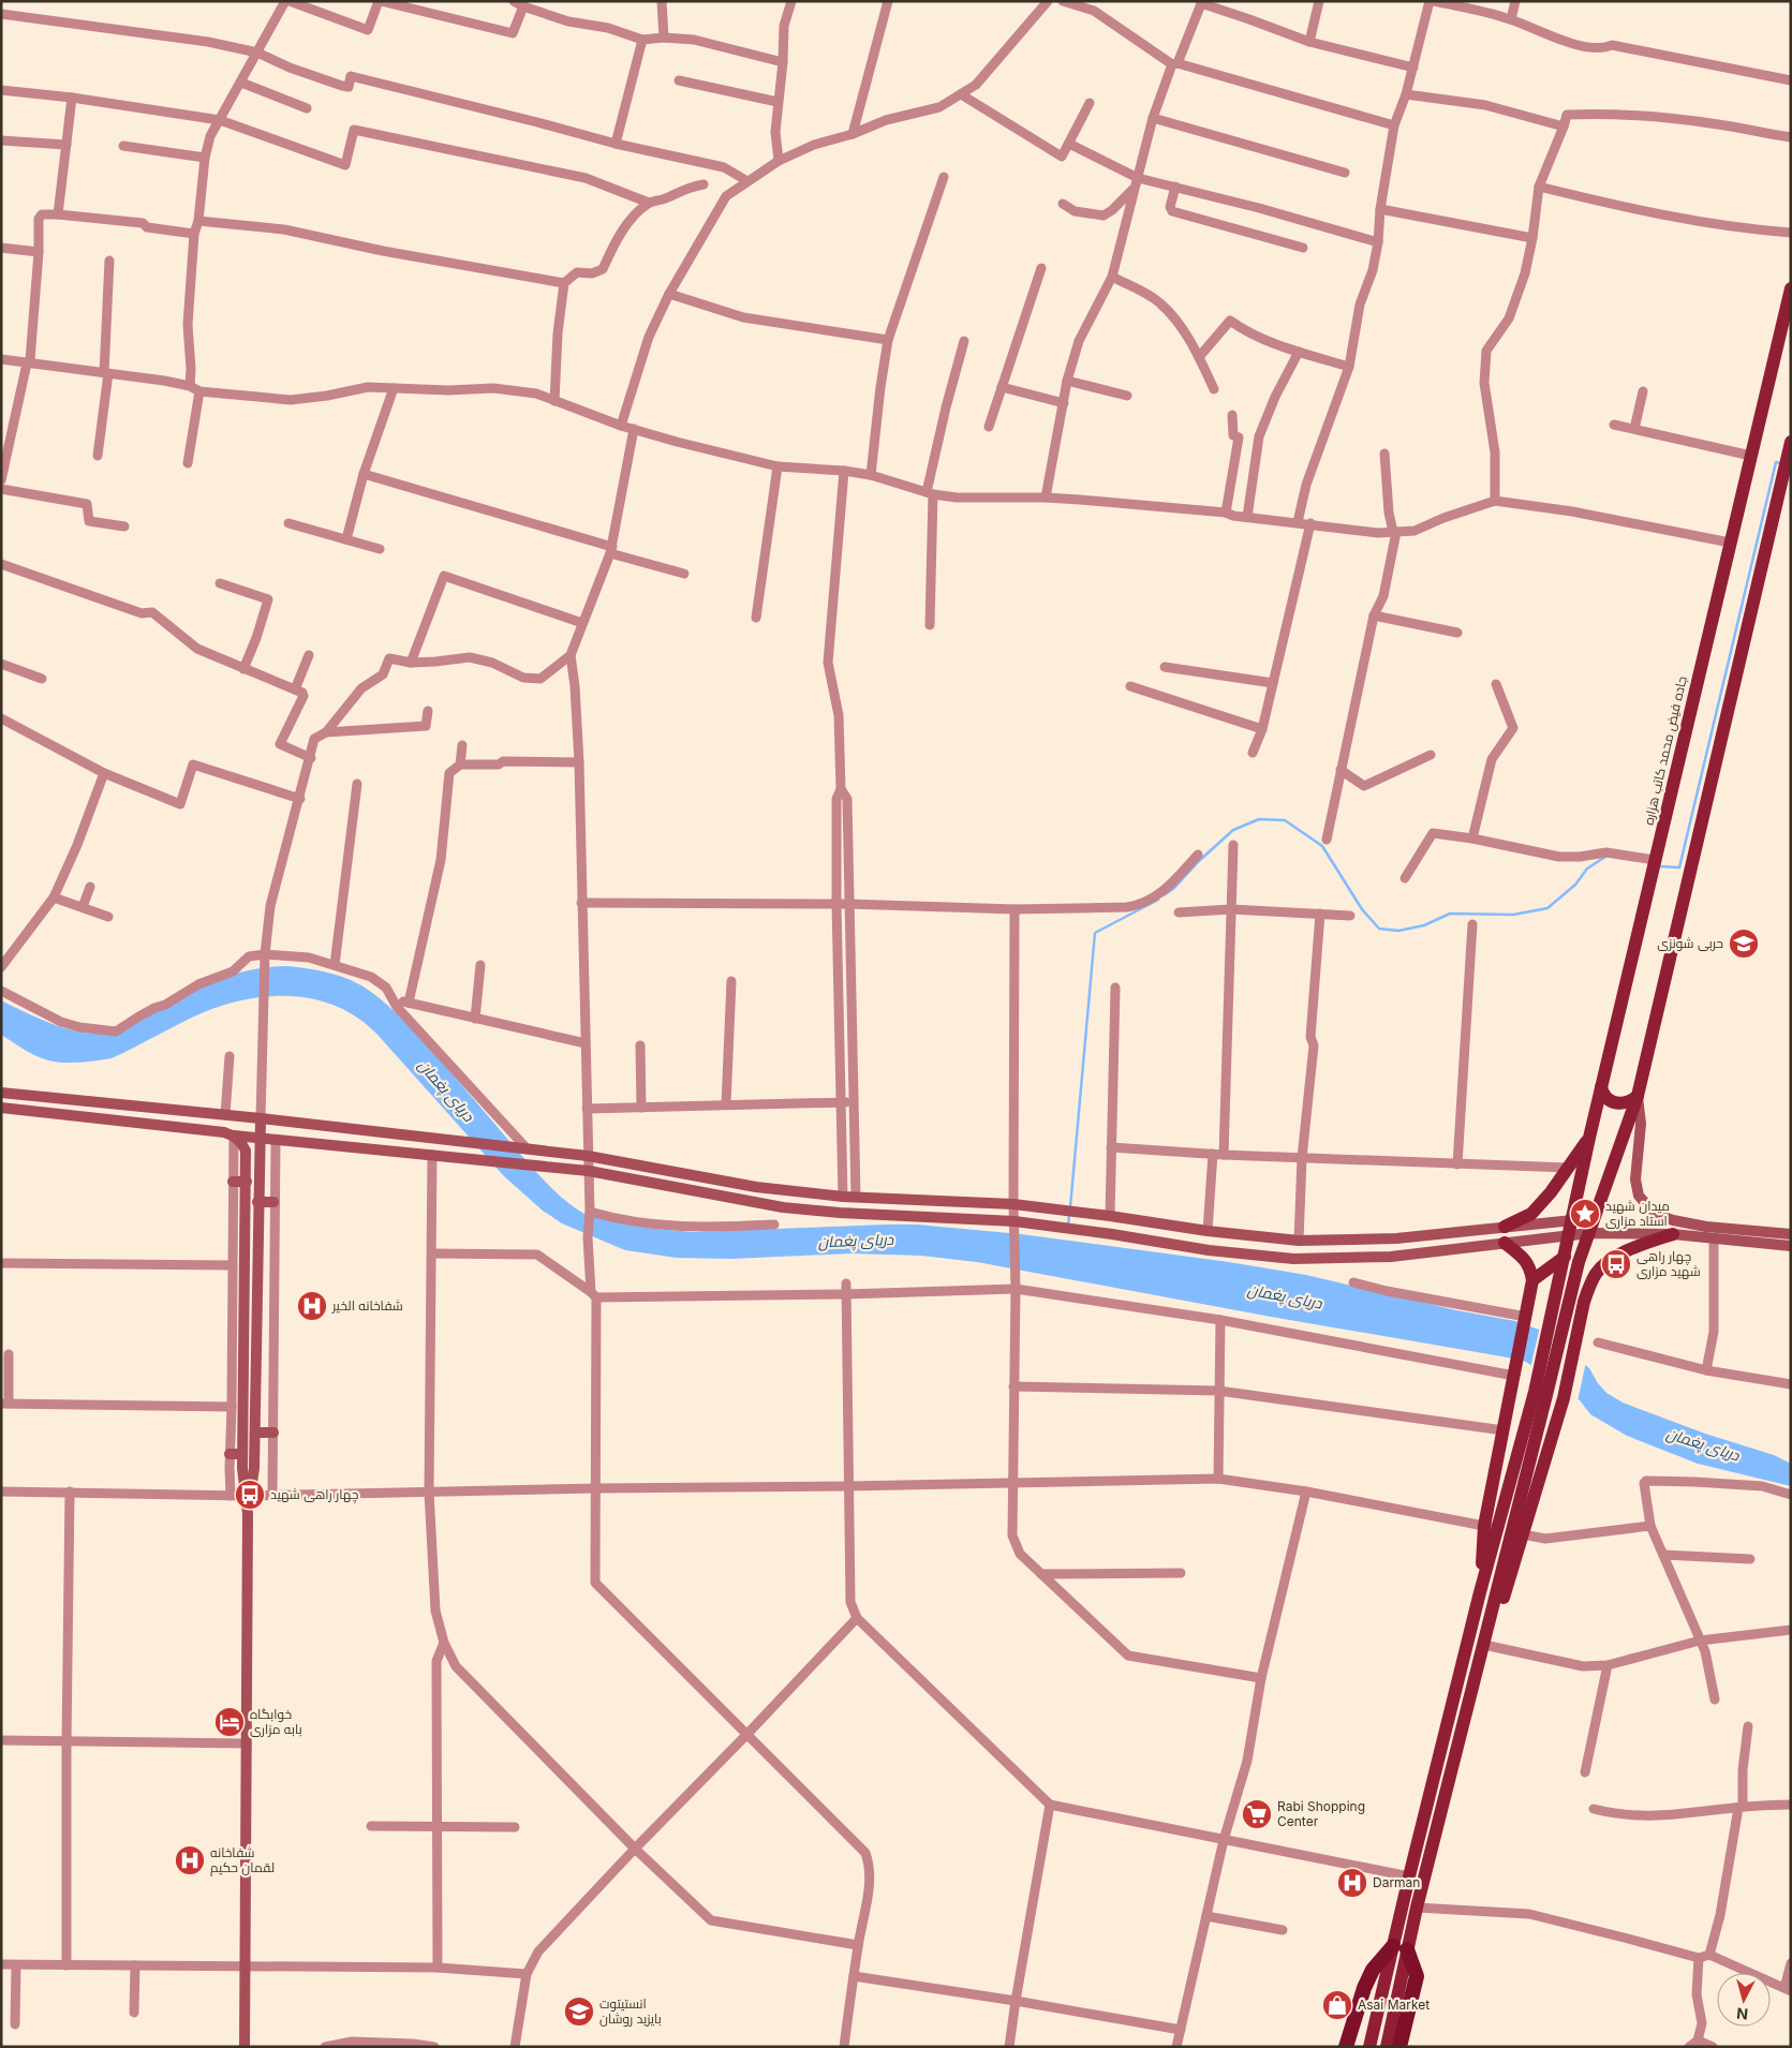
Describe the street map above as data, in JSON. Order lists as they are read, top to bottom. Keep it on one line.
{"streets":{"main road":["جاده فیض محمد کاتب هزاره"]},"water":["دریای پغمان"],"places":{"school or university":["حربی شونزی","انستیتوت بایزید روشان"],"place":["میدان شهید استاد مزاری"],"bus stop":["چهار راهی شهید مزاری","چهار راهی شهید"],"hospital":["شفاخانه الخیر","شفاخانه لقمان حکیم","Darman"],"hotel":["خوابگاه بابه مزاری"],"supermarket":["Rabi Shopping Center"],"shop":["Asai Market"]},"north":"bottom"}
